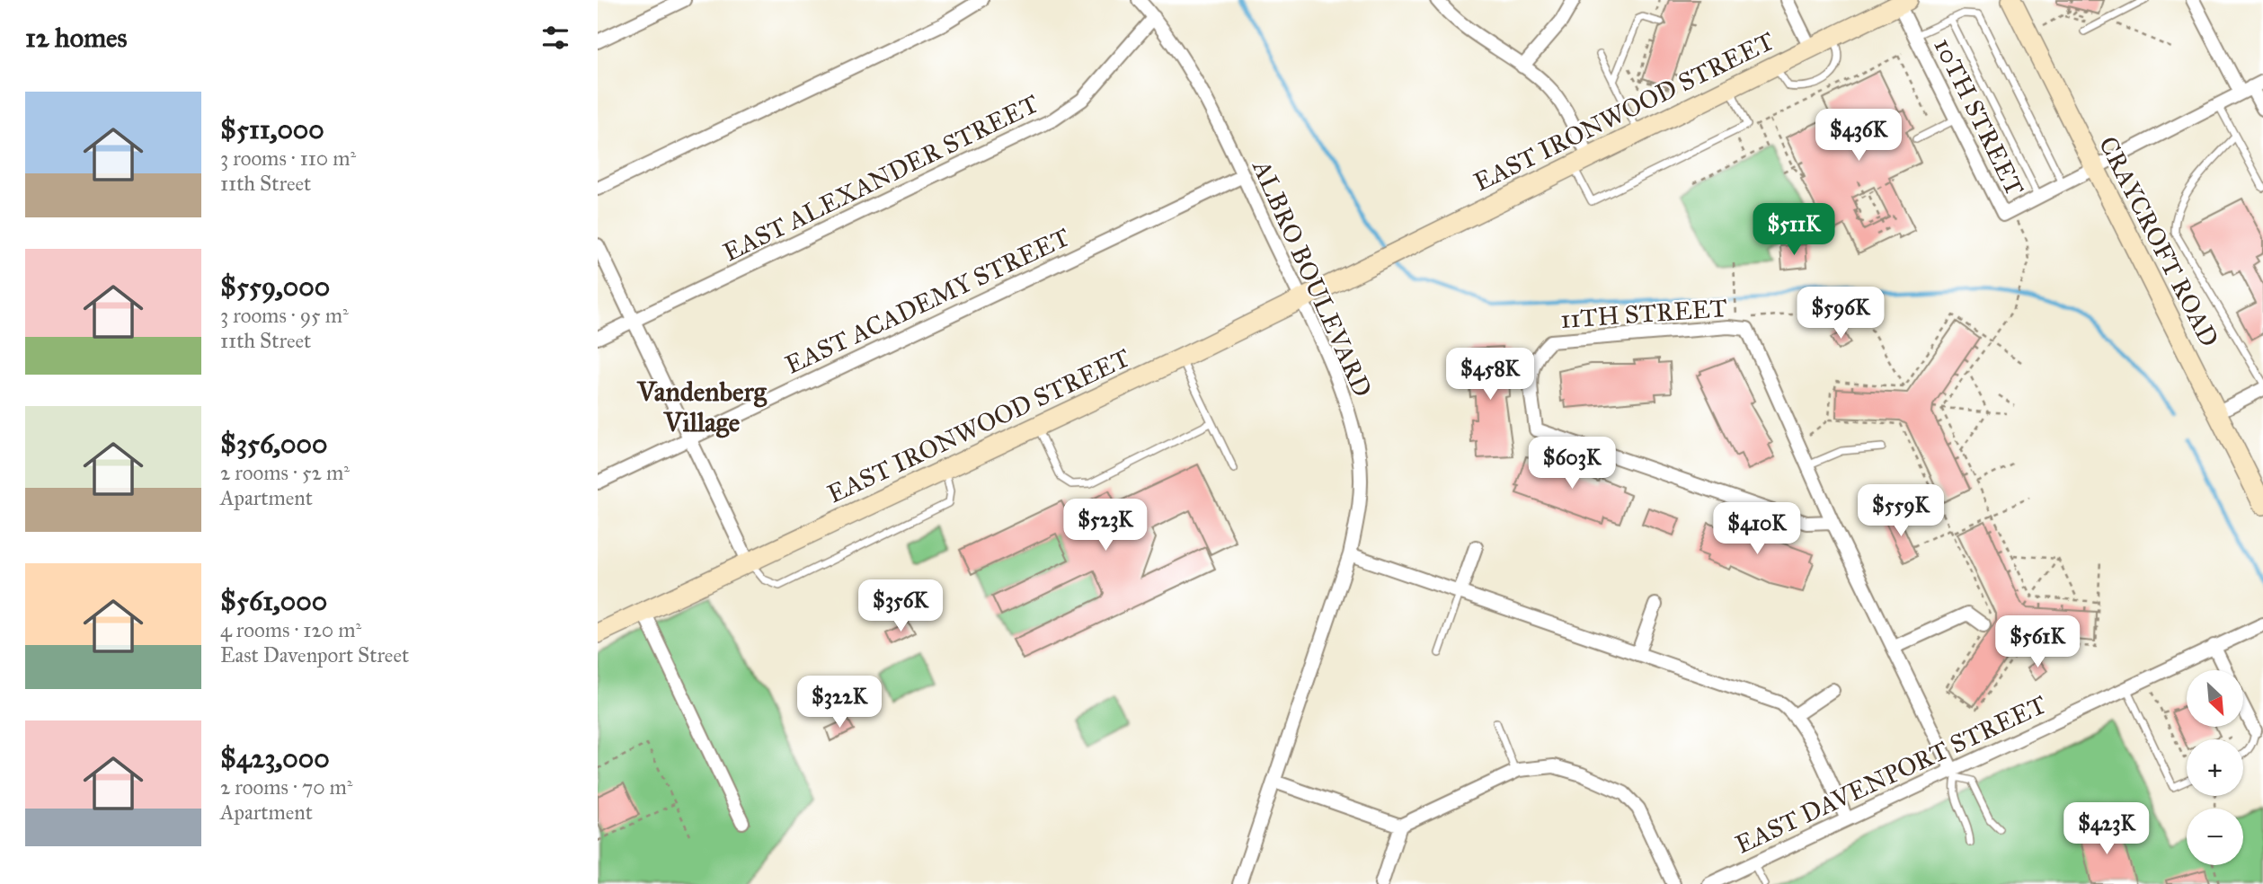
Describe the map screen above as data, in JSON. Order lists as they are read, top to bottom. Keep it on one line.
{"streets":{"street":["EAST IRONWOOD STREET","10TH STREET","EAST ALEXANDER STREET","CRAYCROFT ROAD","ALBRO BOULEVARD","EAST ACADEMY STREET","11TH STREET","EAST DAVENPORT STREET"]},"crossings":[["EAST IRONWOOD STREET","10TH STREET"],["EAST IRONWOOD STREET","ALBRO BOULEVARD"],["EAST ALEXANDER STREET","ALBRO BOULEVARD"],["ALBRO BOULEVARD","EAST ACADEMY STREET"],["11TH STREET","EAST DAVENPORT STREET"]],"districts":["Vandenberg Village"],"north":"bottom right","page":{"heading":"12 homes","list":[{"name":"$511,000","note":"3 rooms · 110 m² · 11th Street"},{"name":"$559,000","note":"3 rooms · 95 m² · 11th Street"},{"name":"$356,000","note":"2 rooms · 52 m² · Apartment"},{"name":"$561,000","note":"4 rooms · 120 m² · East Davenport Street"},{"name":"$423,000","note":"2 rooms · 70 m² · Apartment"}],"price":["$436K","$511K","$596K","$458K","$603K","$559K","$523K","$410K","$356K","$561K","$322K","$423K"],"map_buttons":["+","−"]}}
